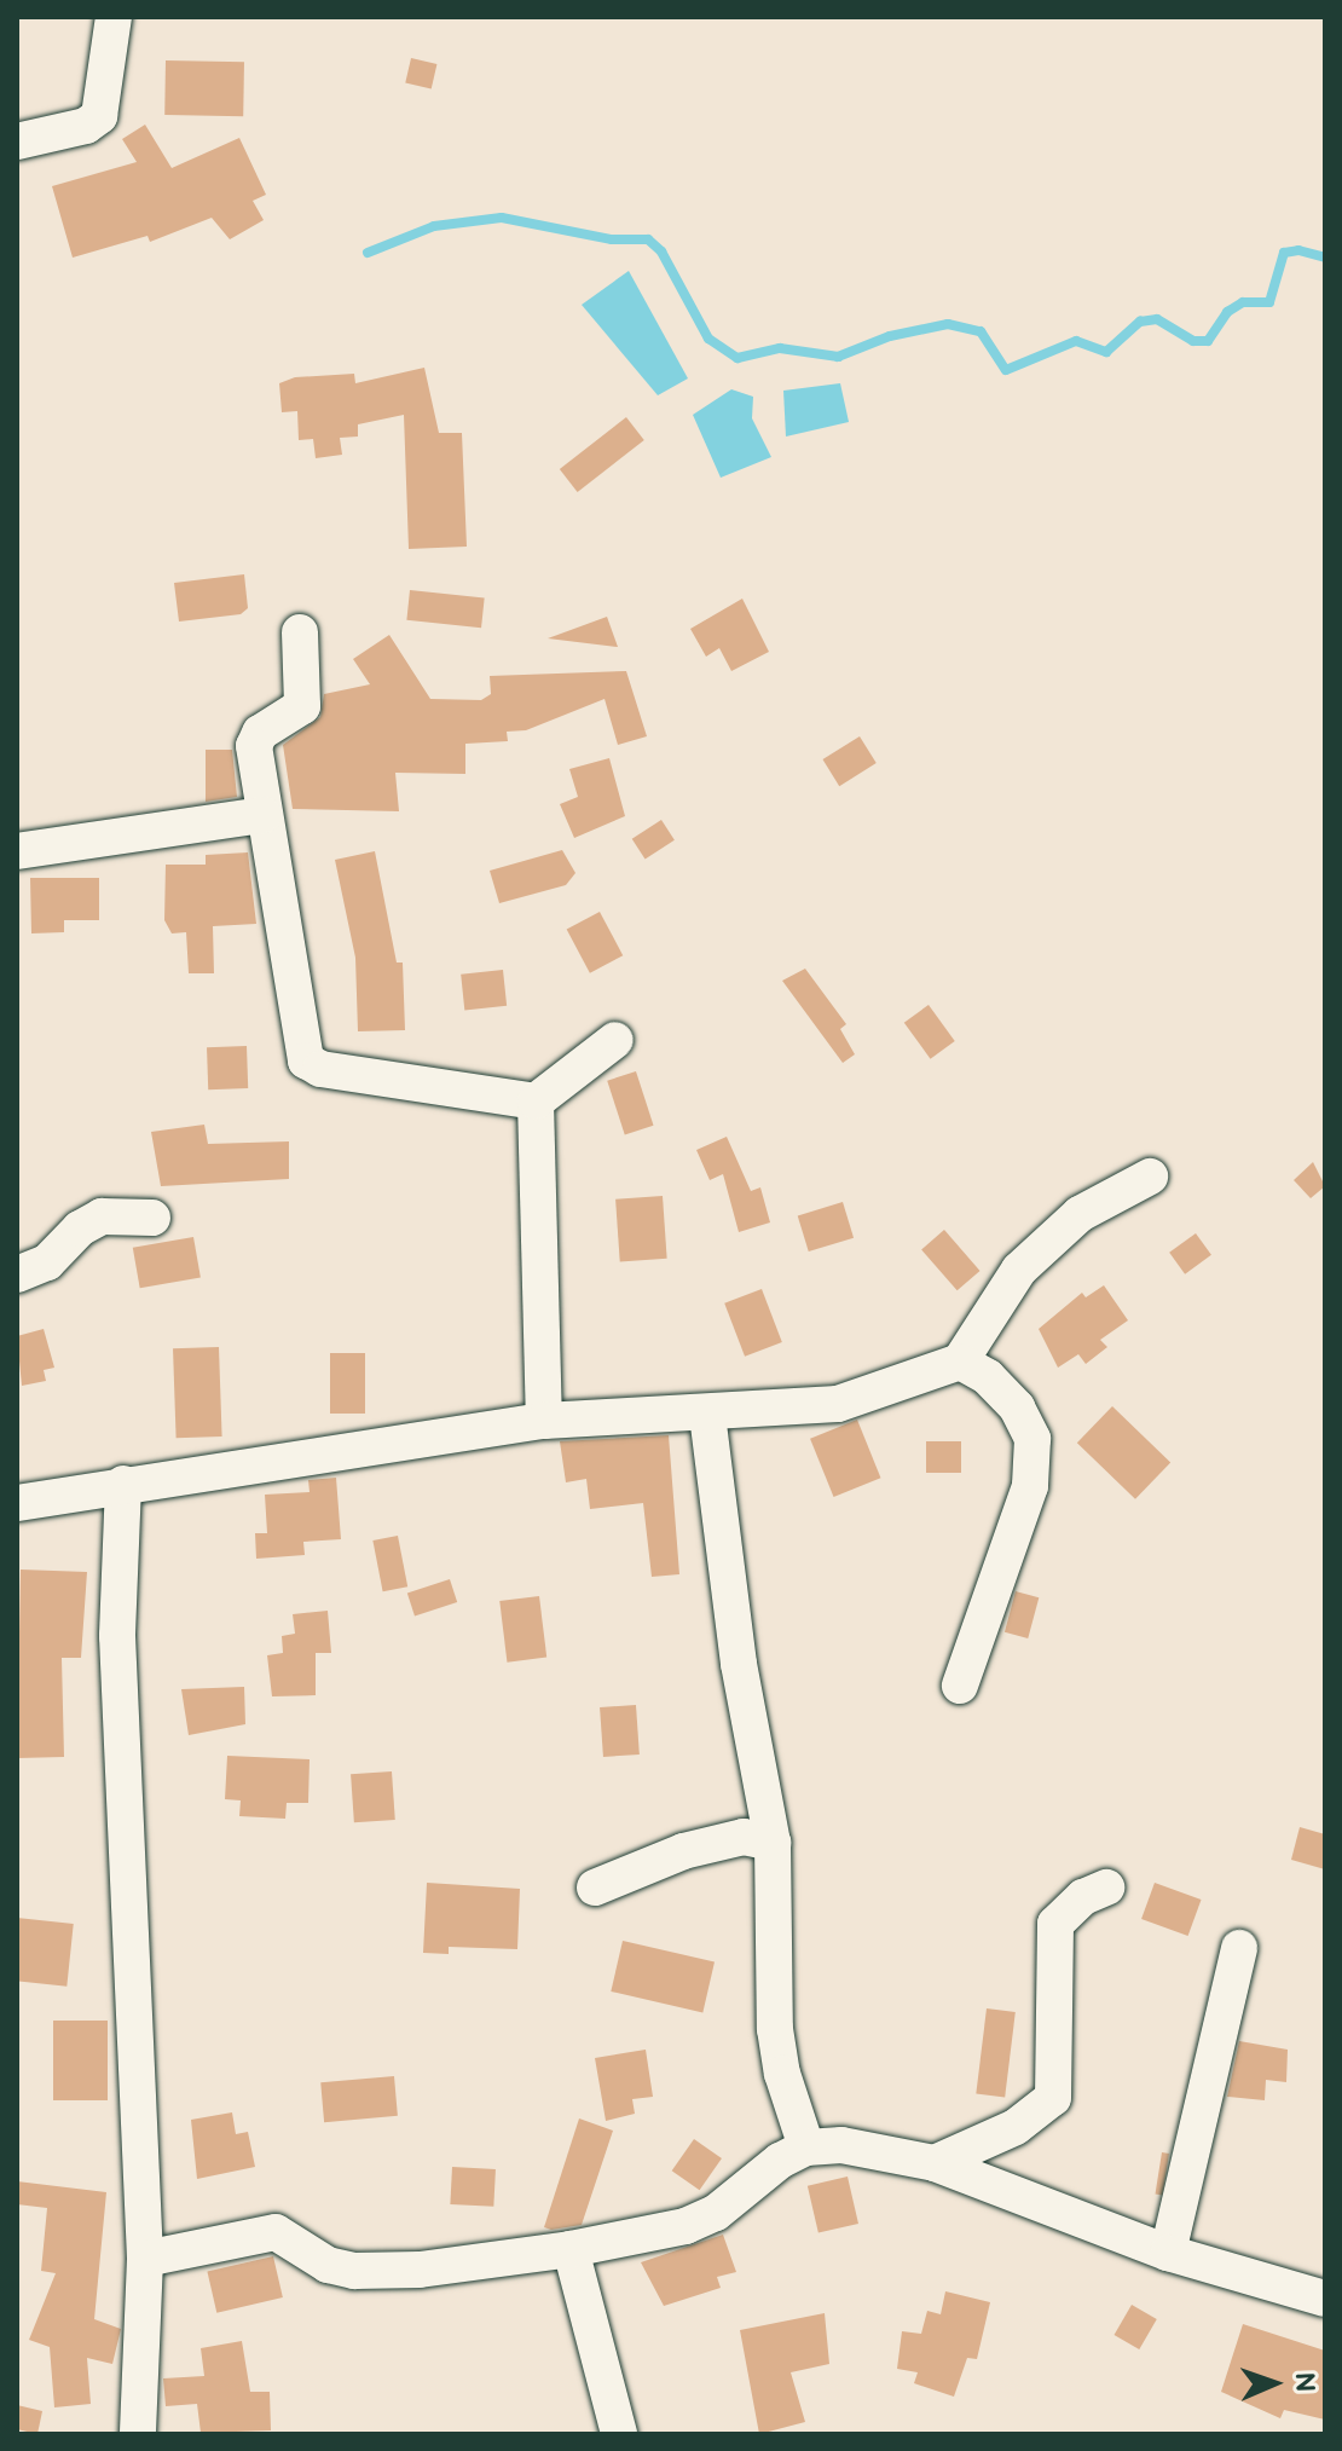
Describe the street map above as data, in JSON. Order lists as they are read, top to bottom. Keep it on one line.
{"north":"right"}
